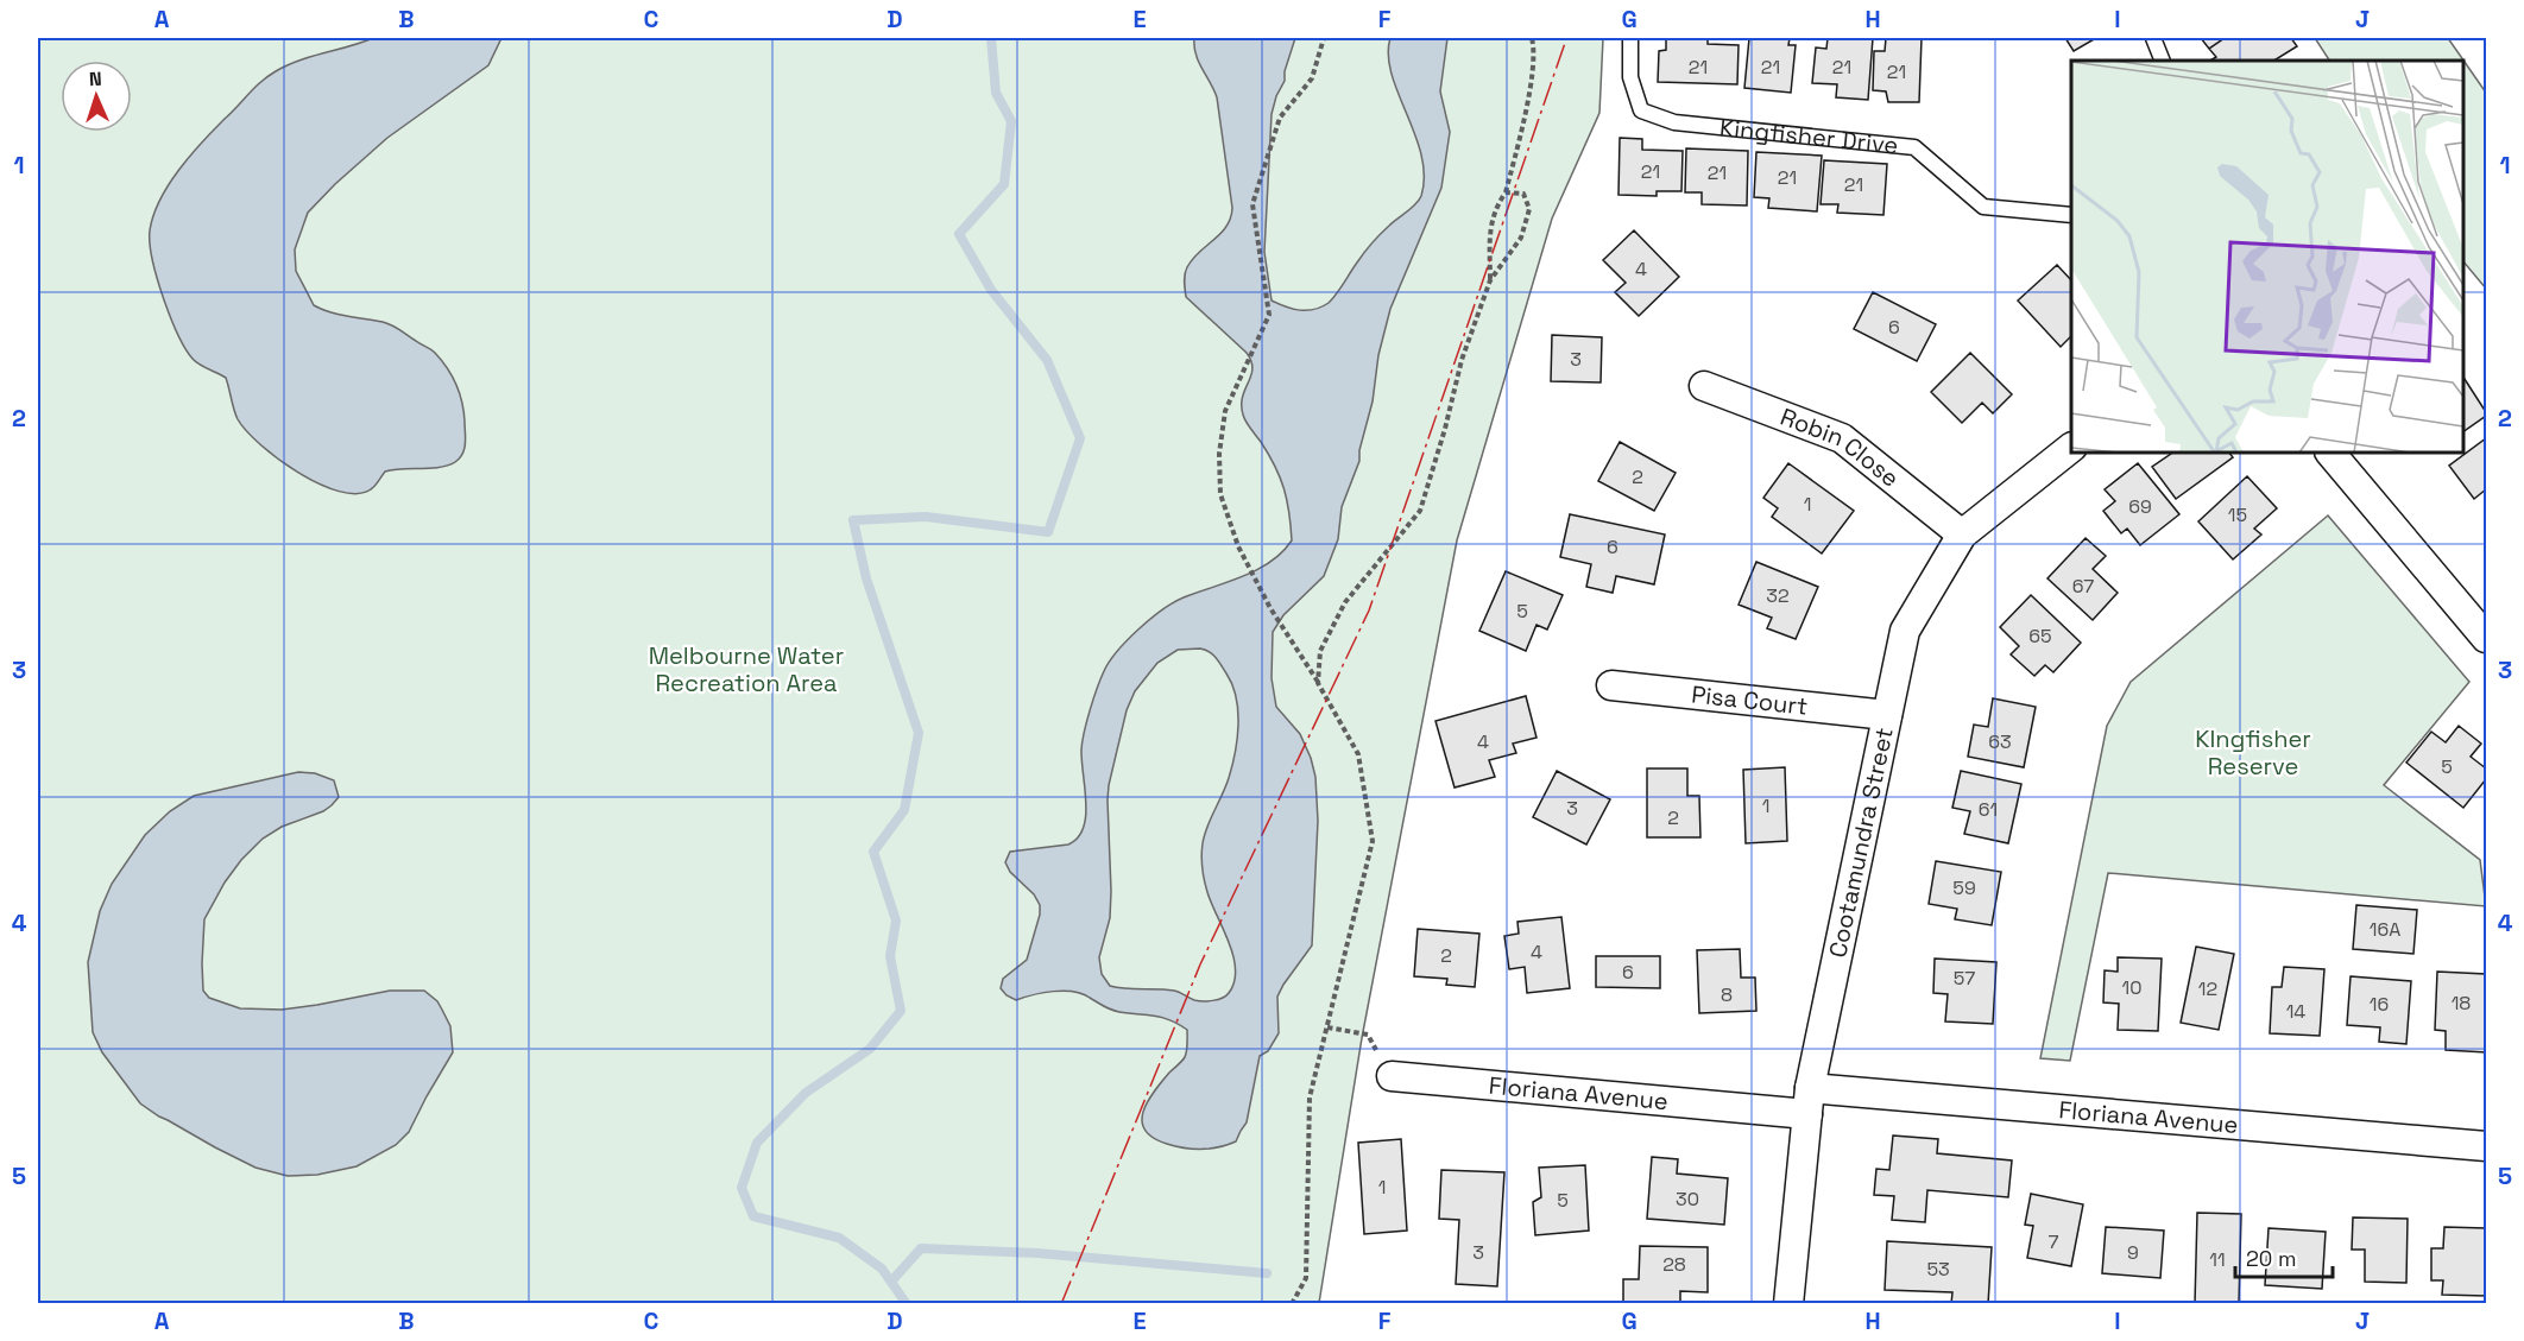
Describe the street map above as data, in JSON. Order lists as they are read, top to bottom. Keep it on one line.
{"streets":{"street":["Robin Close","Pisa Court","Cootamundra Street","Floriana Avenue"],"lane":["Kingfisher Drive"]},"crossings":[["Robin Close","Cootamundra Street"],["Pisa Court","Cootamundra Street"],["Cootamundra Street","Floriana Avenue"]],"parks":["Melbourne Water Recreation Area","KIngfisher Reserve"],"house_numbers":["21","21","21","21","21","21","21","21","4","6","3","2","1","69","15","6","67","32","5","65","4","63","5","1","3","61","2","59","16A","4","2","6","57","10","12","8","18","16","14","1","30","5","7","3","9","11","28","53"],"scale_bar":"20 m","north":"top","grid":{"columns":["A","B","C","D","E","F","G","H","I","J"],"rows":["1","2","3","4","5"]}}
